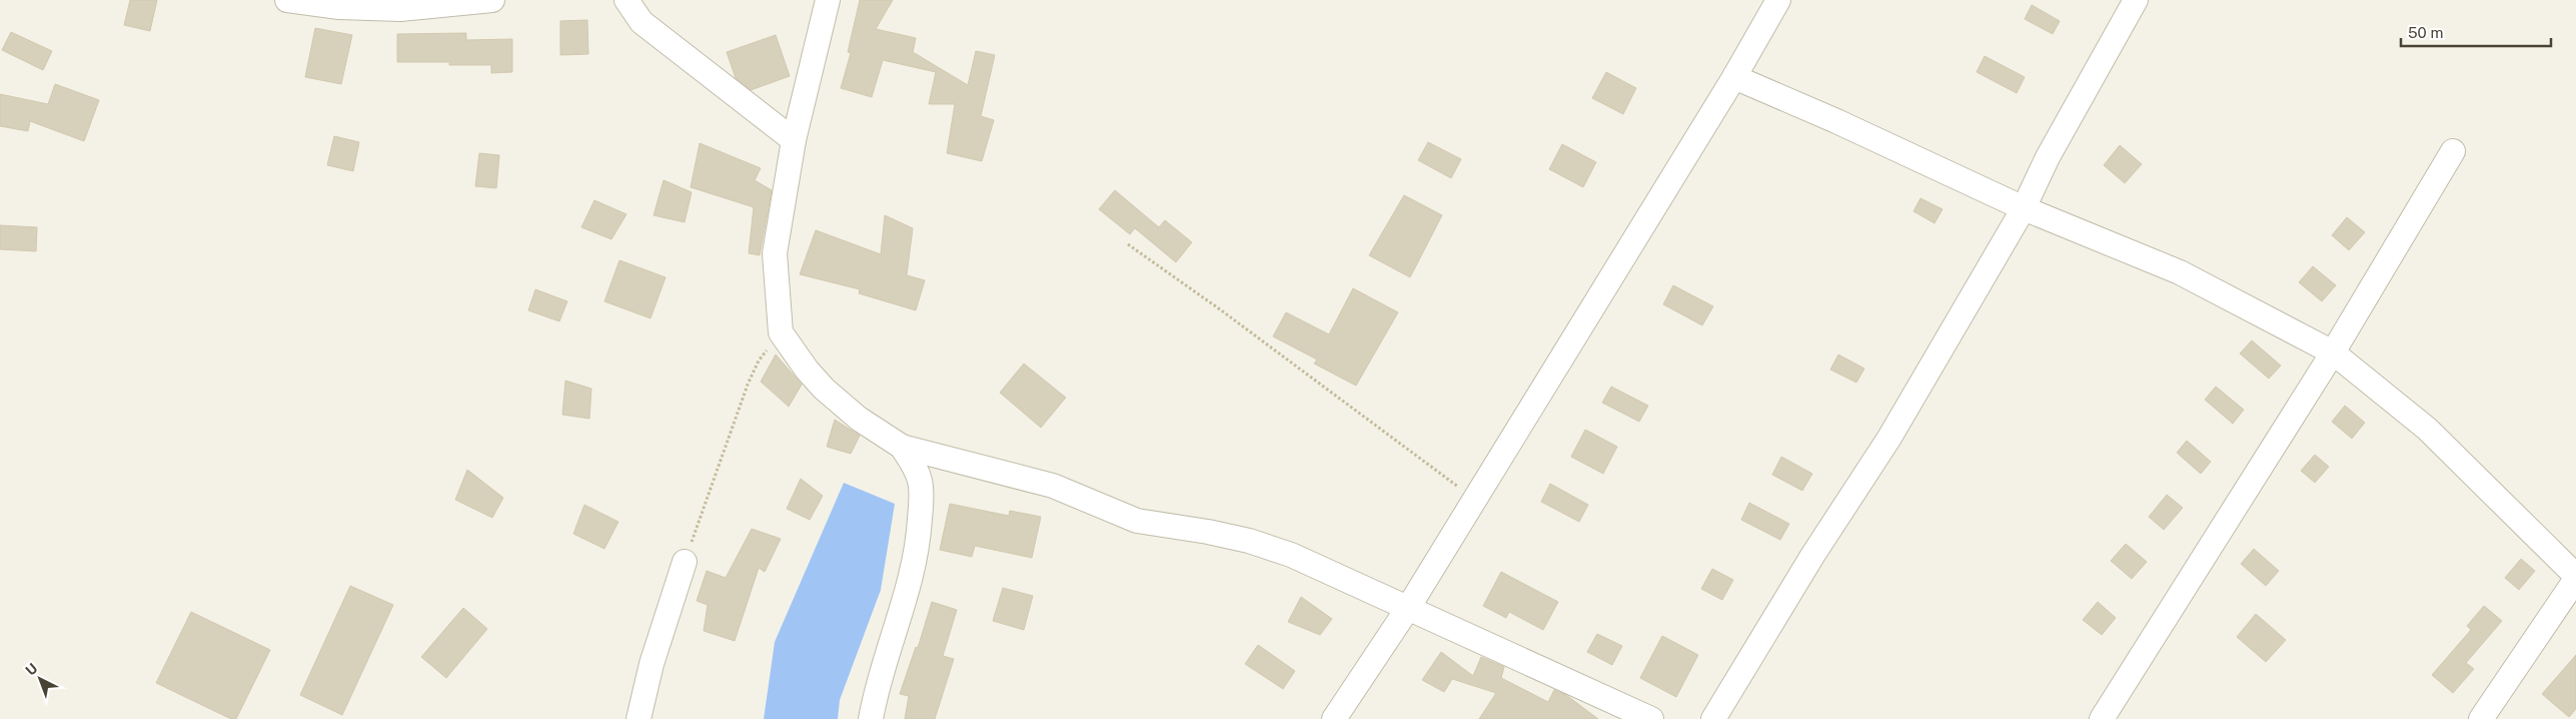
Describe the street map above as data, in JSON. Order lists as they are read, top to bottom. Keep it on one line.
{"scale_bar":"50 m","north":"top left"}
